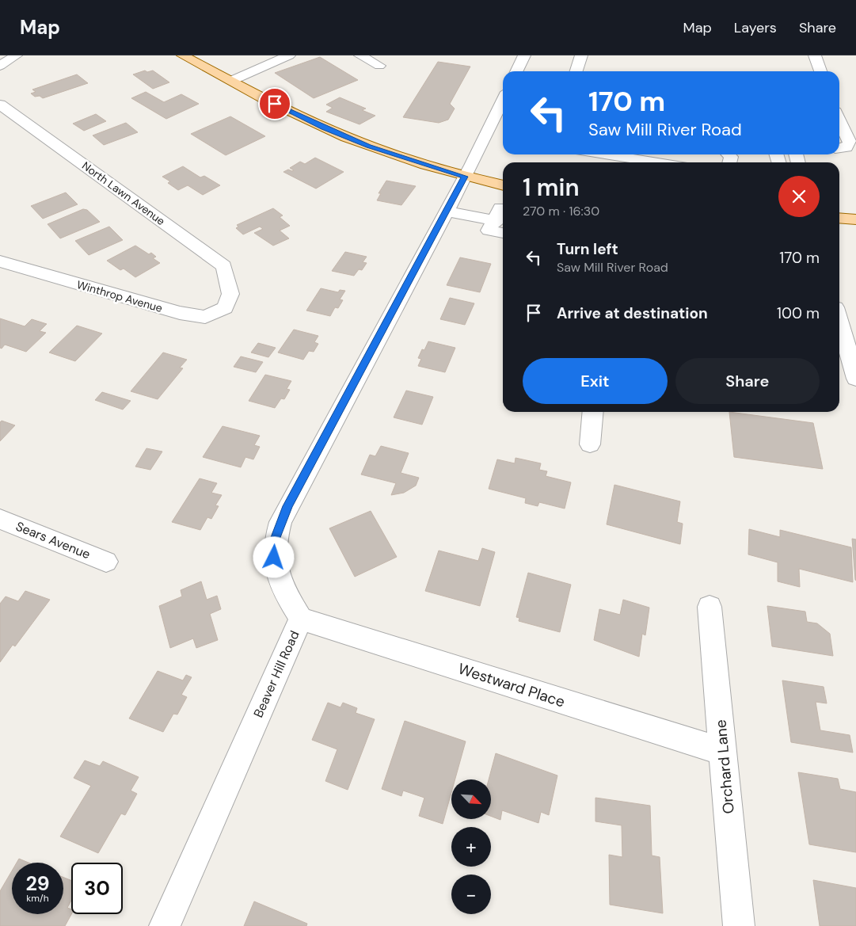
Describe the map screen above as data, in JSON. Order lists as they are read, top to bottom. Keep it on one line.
{"streets":{"street":["North Lawn Avenue","Winthrop Avenue","Sears Avenue","Beaver Hill Road","Westward Place","Orchard Lane"]},"crossings":[["North Lawn Avenue","Winthrop Avenue"],["Beaver Hill Road","Westward Place"],["Westward Place","Orchard Lane"]],"north":"bottom right","page":{"header":"Map","nav":["Map","Layers","Share"],"turn":["170 m","Saw Mill River Road"],"heading":["1 min","270 m · 16:30"],"list":[{"name":"Turn left","note":"Saw Mill River Road","value":"170 m"},{"name":"Arrive at destination","value":"100 m"}],"buttons":["Exit","Share"],"map_buttons":["+","−"],"speed":"29 km/h","limit":"30"}}
